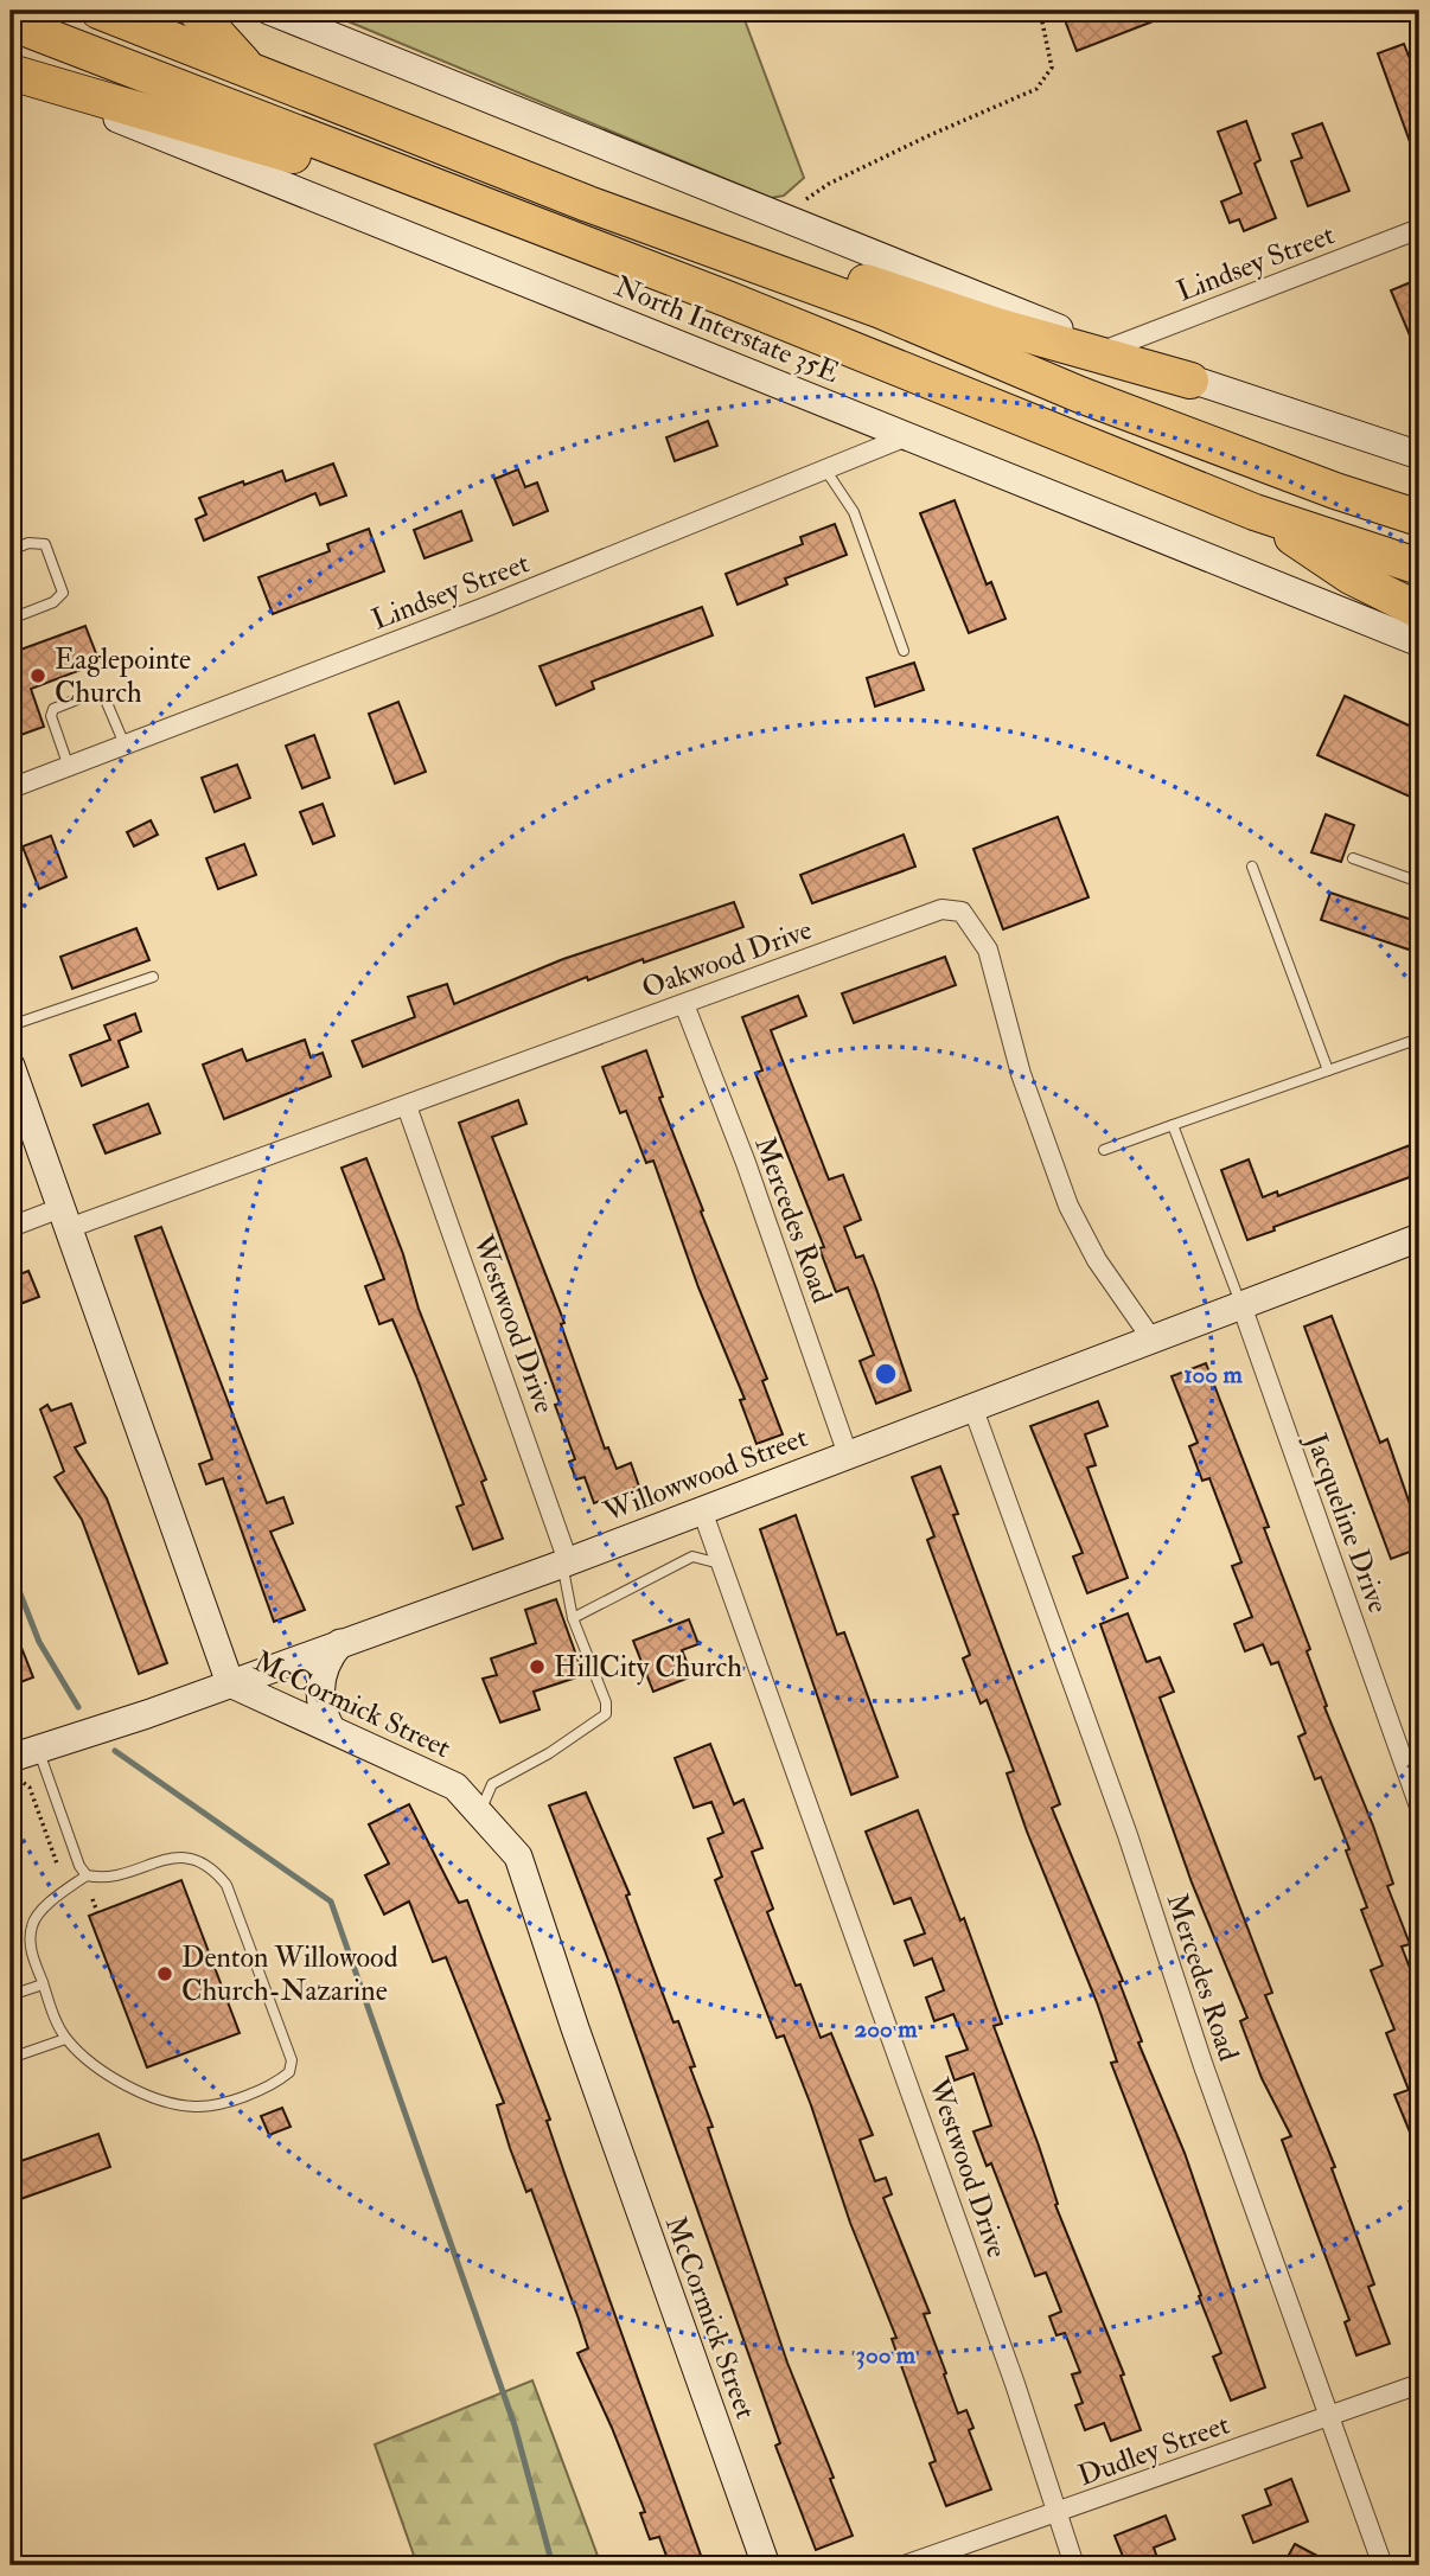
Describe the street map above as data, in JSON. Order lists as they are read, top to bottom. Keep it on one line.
{"streets":{"street":["Lindsey Street","North Interstate 35E","Oakwood Drive","Mercedes Road","Westwood Drive","Willowwood Street","Jacqueline Drive","McCormick Street","Dudley Street"]},"crossings":[["Lindsey Street","North Interstate 35E"],["Oakwood Drive","Mercedes Road"],["Oakwood Drive","Westwood Drive"],["Oakwood Drive","Willowwood Street"],["Oakwood Drive","McCormick Street"],["Mercedes Road","Willowwood Street"],["Mercedes Road","Dudley Street"],["Westwood Drive","Willowwood Street"],["Westwood Drive","Dudley Street"],["Willowwood Street","Jacqueline Drive"],["Willowwood Street","McCormick Street"]],"places":["Eaglepointe Church","HillCity Church","Denton Willowood Church-Nazarine"],"rings":["100 m","200 m","300 m"]}
